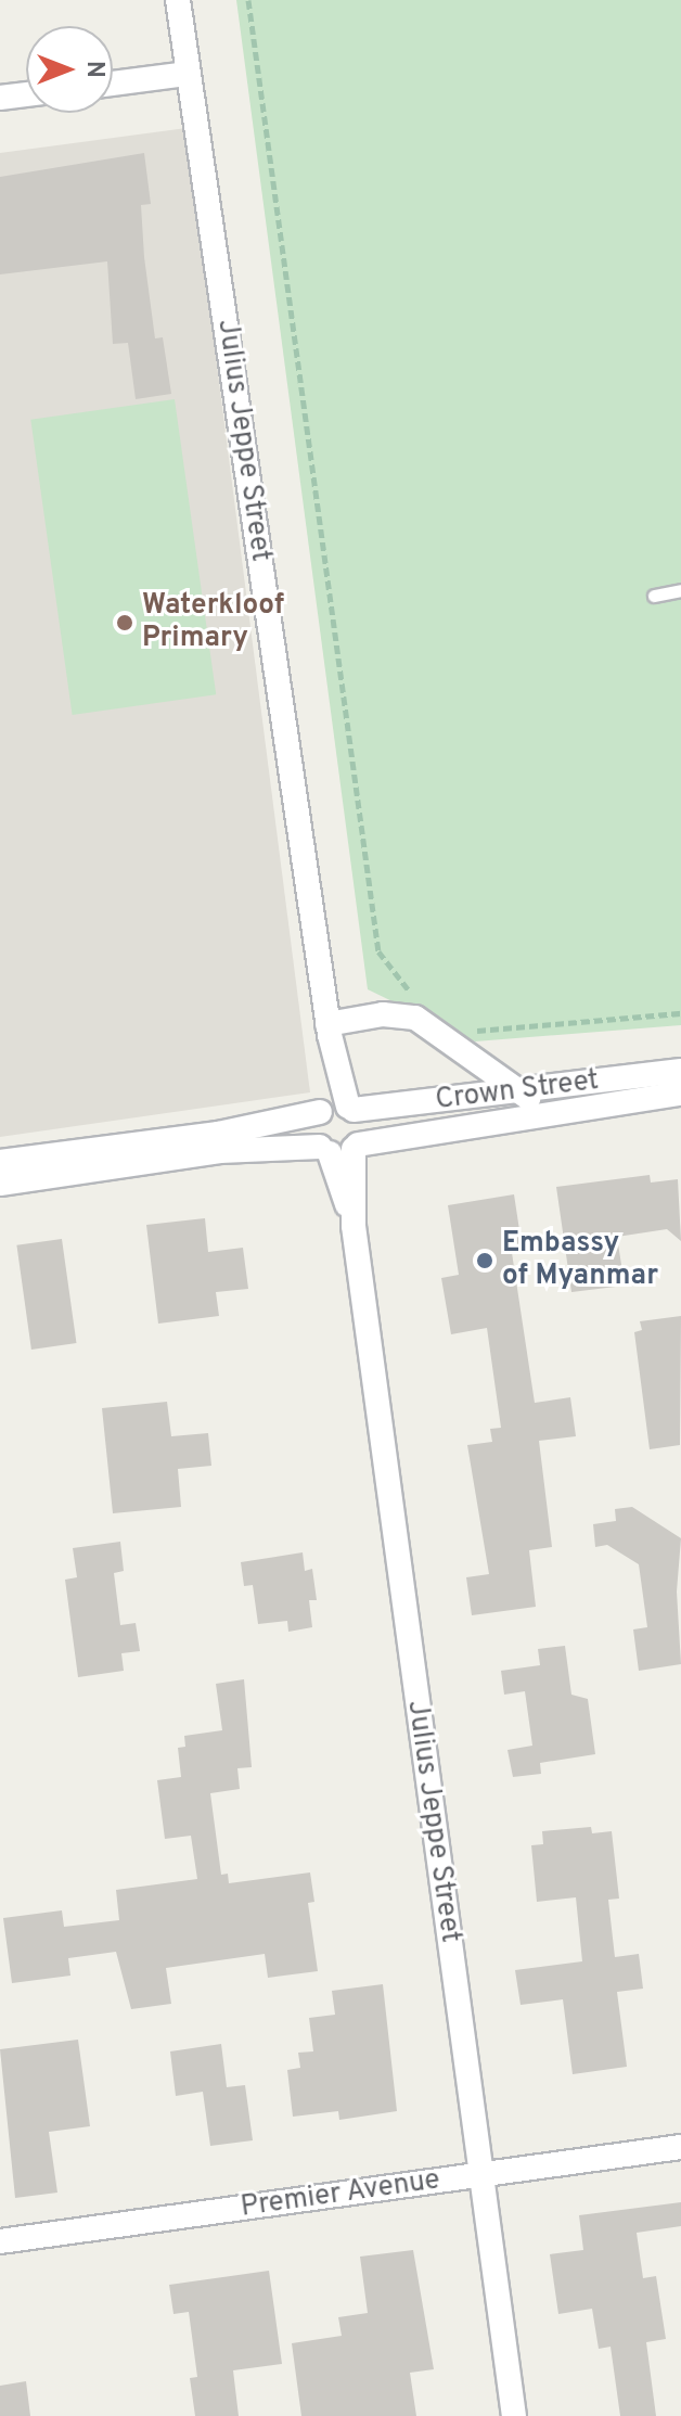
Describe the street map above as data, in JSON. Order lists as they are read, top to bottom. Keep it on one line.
{"streets":{"street":["Julius Jeppe Street","Crown Street","Premier Avenue"]},"crossings":[["Julius Jeppe Street","Crown Street"],["Julius Jeppe Street","Premier Avenue"]],"places":["Waterkloof Primary","Embassy of Myanmar"],"north":"right"}
